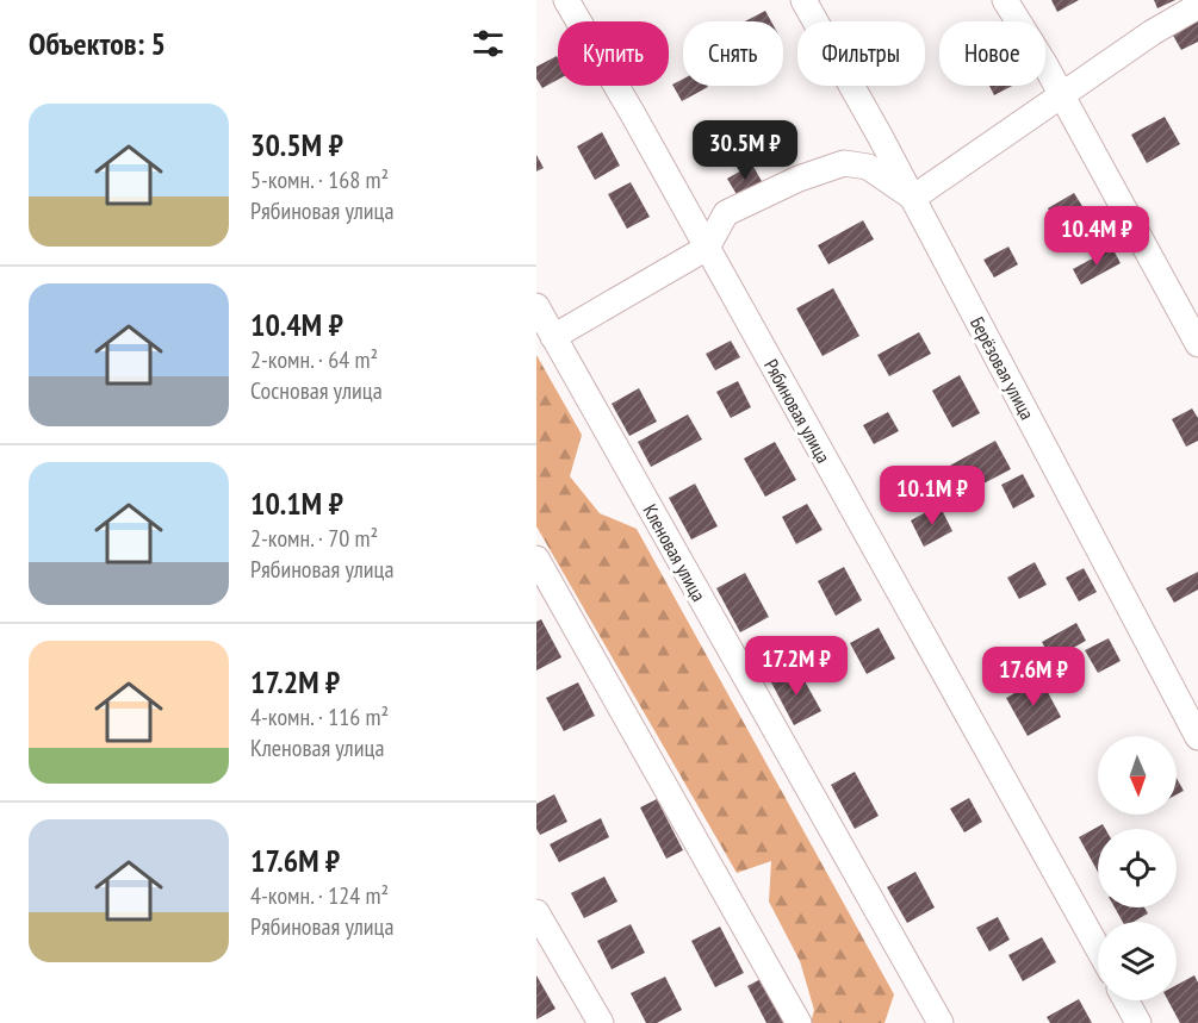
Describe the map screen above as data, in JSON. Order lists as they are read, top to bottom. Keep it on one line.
{"streets":{"street":["Берёзовая улица","Рябиновая улица","Кленовая улица"]},"north":"bottom","page":{"heading":"Объектов: 5","chip":["Купить","Снять","Фильтры","Новое"],"list":[{"name":"30.5M ₽","note":"5-комн. · 168 m² · Рябиновая улица"},{"name":"10.4M ₽","note":"2-комн. · 64 m² · Сосновая улица"},{"name":"10.1M ₽","note":"2-комн. · 70 m² · Рябиновая улица"},{"name":"17.2M ₽","note":"4-комн. · 116 m² · Кленовая улица"},{"name":"17.6M ₽","note":"4-комн. · 124 m² · Рябиновая улица"}],"price":["30.5M ₽","10.4M ₽","10.1M ₽","17.2M ₽","17.6M ₽"]}}
